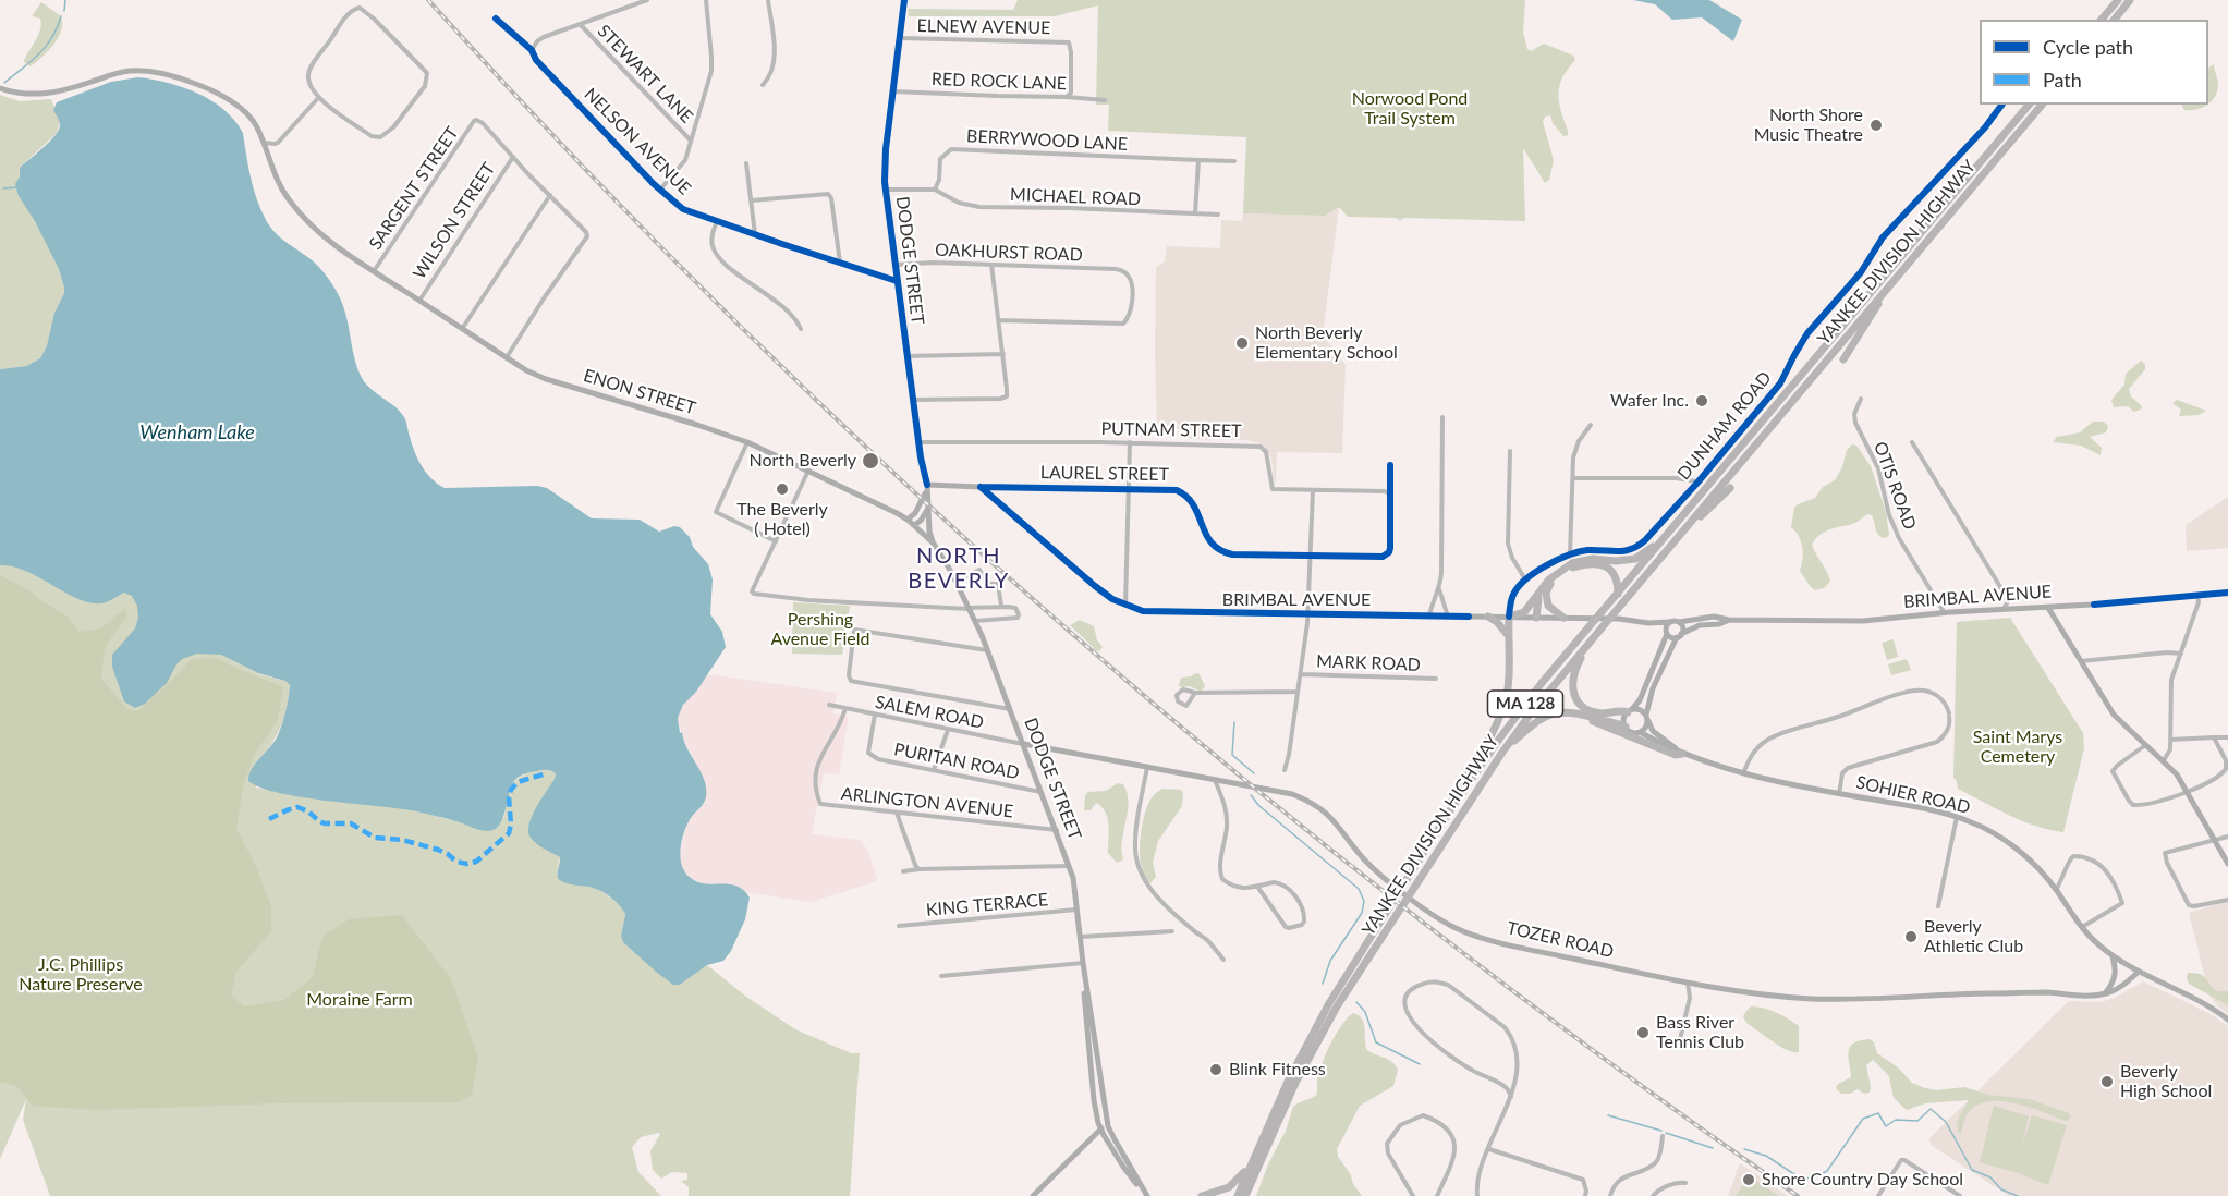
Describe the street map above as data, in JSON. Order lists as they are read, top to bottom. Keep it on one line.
{"streets":{"highway":["YANKEE DIVISION HIGHWAY","MA 128"],"main road":["DODGE STREET","ENON STREET","LAUREL STREET","BRIMBAL AVENUE","SOHIER ROAD","TOZER ROAD"],"street":["ELNEW AVENUE","STEWART LANE","RED ROCK LANE","BERRYWOOD LANE","NELSON AVENUE","SARGENT STREET","MICHAEL ROAD","WILSON STREET","OAKHURST ROAD","DUNHAM ROAD","PUTNAM STREET","OTIS ROAD","MARK ROAD","SALEM ROAD","PURITAN ROAD","ARLINGTON AVENUE","KING TERRACE"]},"crossings":[["ELNEW AVENUE","RED ROCK LANE"],["ELNEW AVENUE","DODGE STREET"],["RED ROCK LANE","DODGE STREET"],["BERRYWOOD LANE","MICHAEL ROAD"],["NELSON AVENUE","DODGE STREET"],["SARGENT STREET","WILSON STREET"],["SARGENT STREET","ENON STREET"],["WILSON STREET","ENON STREET"],["OAKHURST ROAD","DODGE STREET"],["DODGE STREET","ENON STREET"],["DODGE STREET","PUTNAM STREET"],["DODGE STREET","LAUREL STREET"],["DODGE STREET","SALEM ROAD"],["DODGE STREET","PURITAN ROAD"],["DODGE STREET","ARLINGTON AVENUE"],["DODGE STREET","KING TERRACE"],["DODGE STREET","TOZER ROAD"],["LAUREL STREET","BRIMBAL AVENUE"],["OTIS ROAD","BRIMBAL AVENUE"],["SALEM ROAD","PURITAN ROAD"],["SALEM ROAD","ARLINGTON AVENUE"],["SALEM ROAD","TOZER ROAD"]],"districts":["NORTH BEVERLY"],"water":["Wenham Lake"],"parks":["Norwood Pond Trail System","Pershing Avenue Field","Saint Marys Cemetery","J.C. Phillips Nature Preserve","Moraine Farm"],"places":["North Shore Music Theatre","North Beverly Elementary School","Wafer Inc.","North Beverly","The Beverly ( Hotel)","Beverly Athletic Club","Bass River Tennis Club","Blink Fitness","Beverly High School","Shore Country Day School"],"legend":["Cycle path","Path"]}
